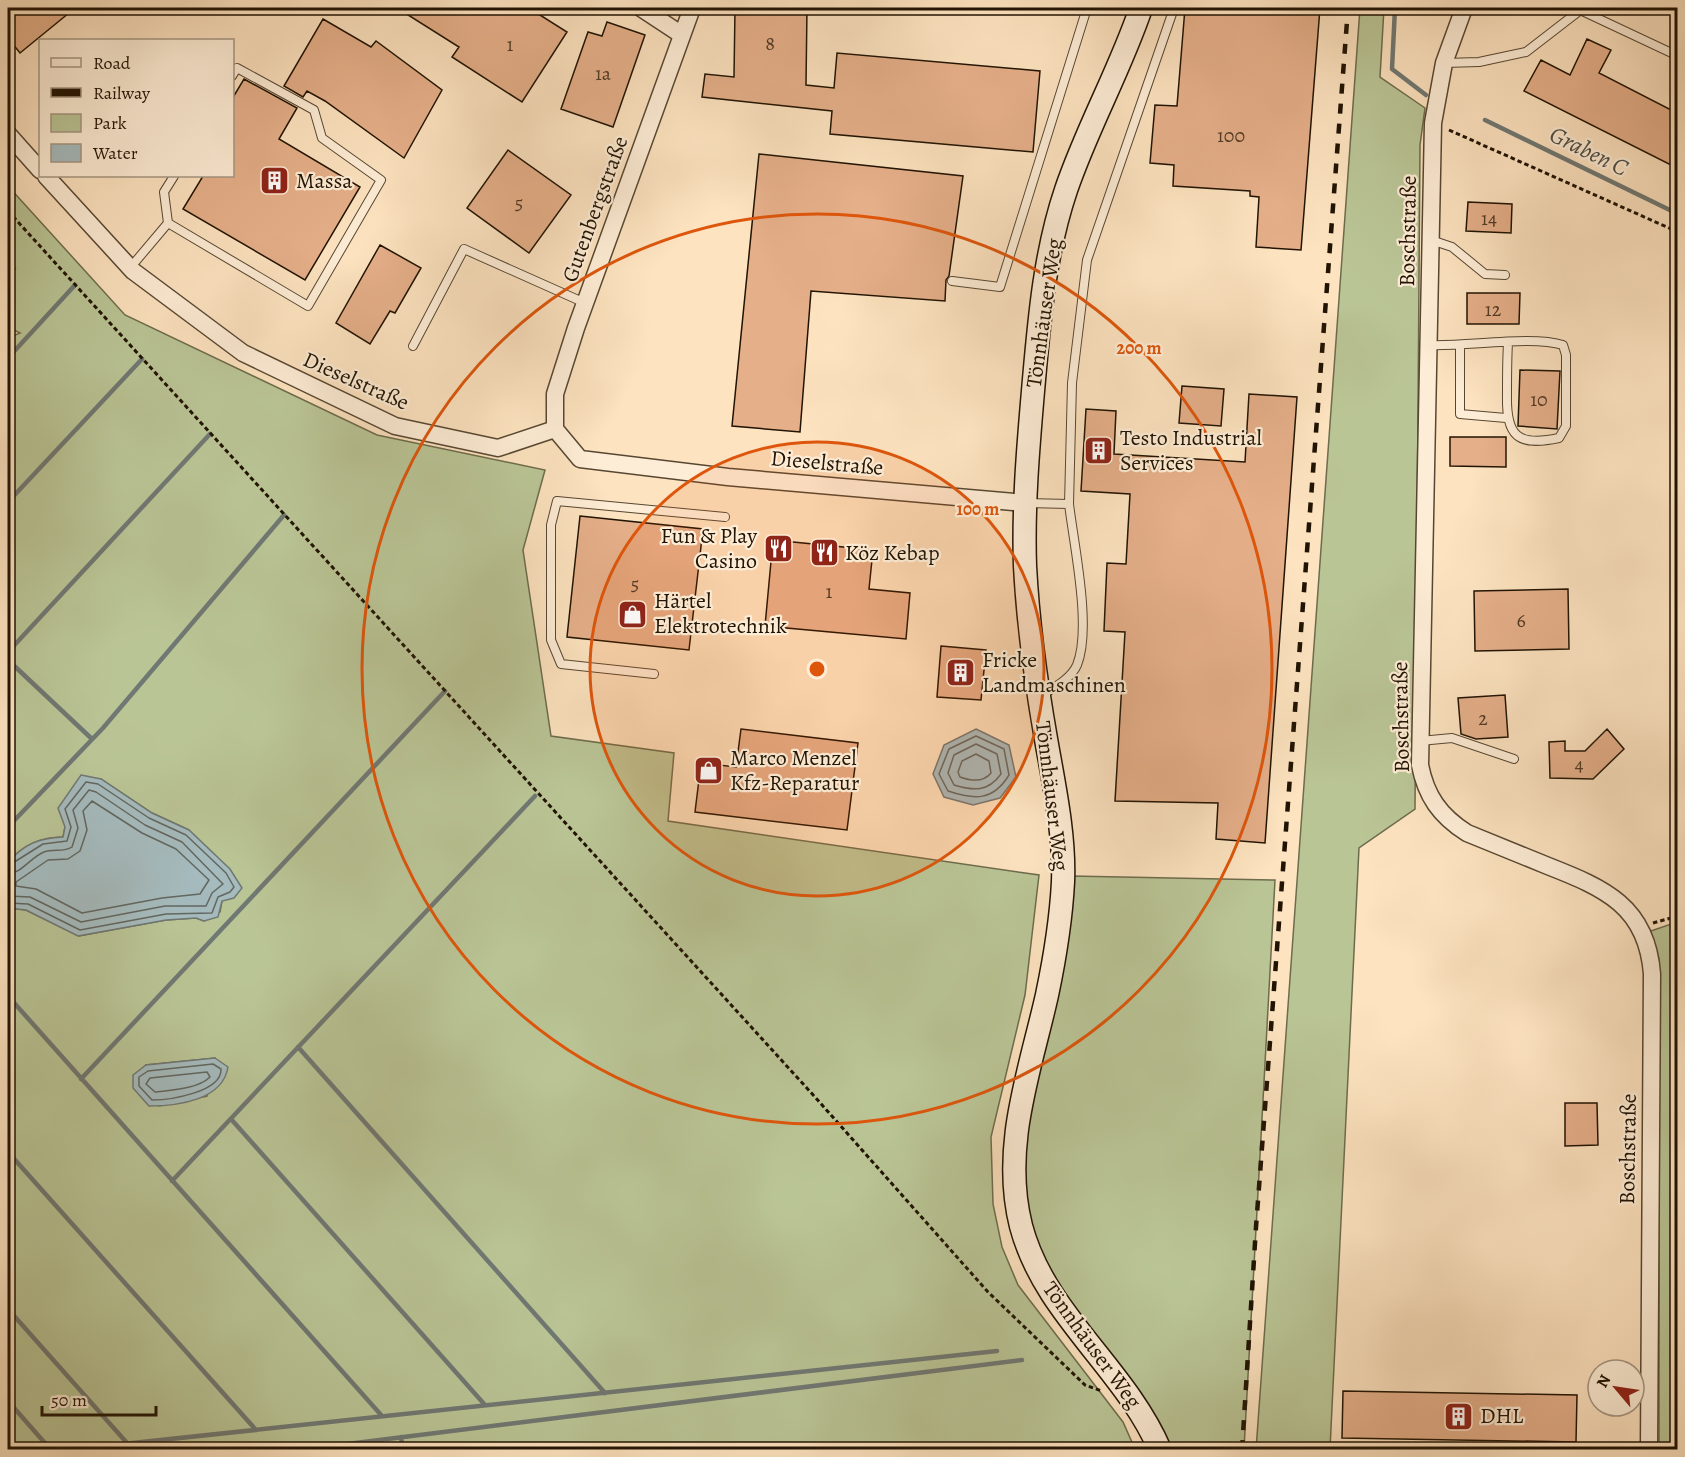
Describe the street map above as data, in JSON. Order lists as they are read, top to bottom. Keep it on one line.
{"streets":{"main road":["Tönnhäuser Weg"],"street":["Gutenbergstraße","Boschstraße","Dieselstraße"]},"crossings":[["Gutenbergstraße","Dieselstraße"],["Tönnhäuser Weg","Dieselstraße"]],"water":["Graben C"],"places":{"building":["Massa","Testo Industrial Services","Fricke Landmaschinen","DHL"],"restaurant":["Fun & Play Casino","Köz Kebap"],"shop":["Härtel Elektrotechnik","Marco Menzel Kfz-Reparatur"]},"house_numbers":["8","1","1a","100","5","14","12","10","5","1","6","2","4"],"legend":["Road","Railway","Park","Water"],"scale_bar":"50 m","north":"top left","rings":["200 m","100 m"]}
